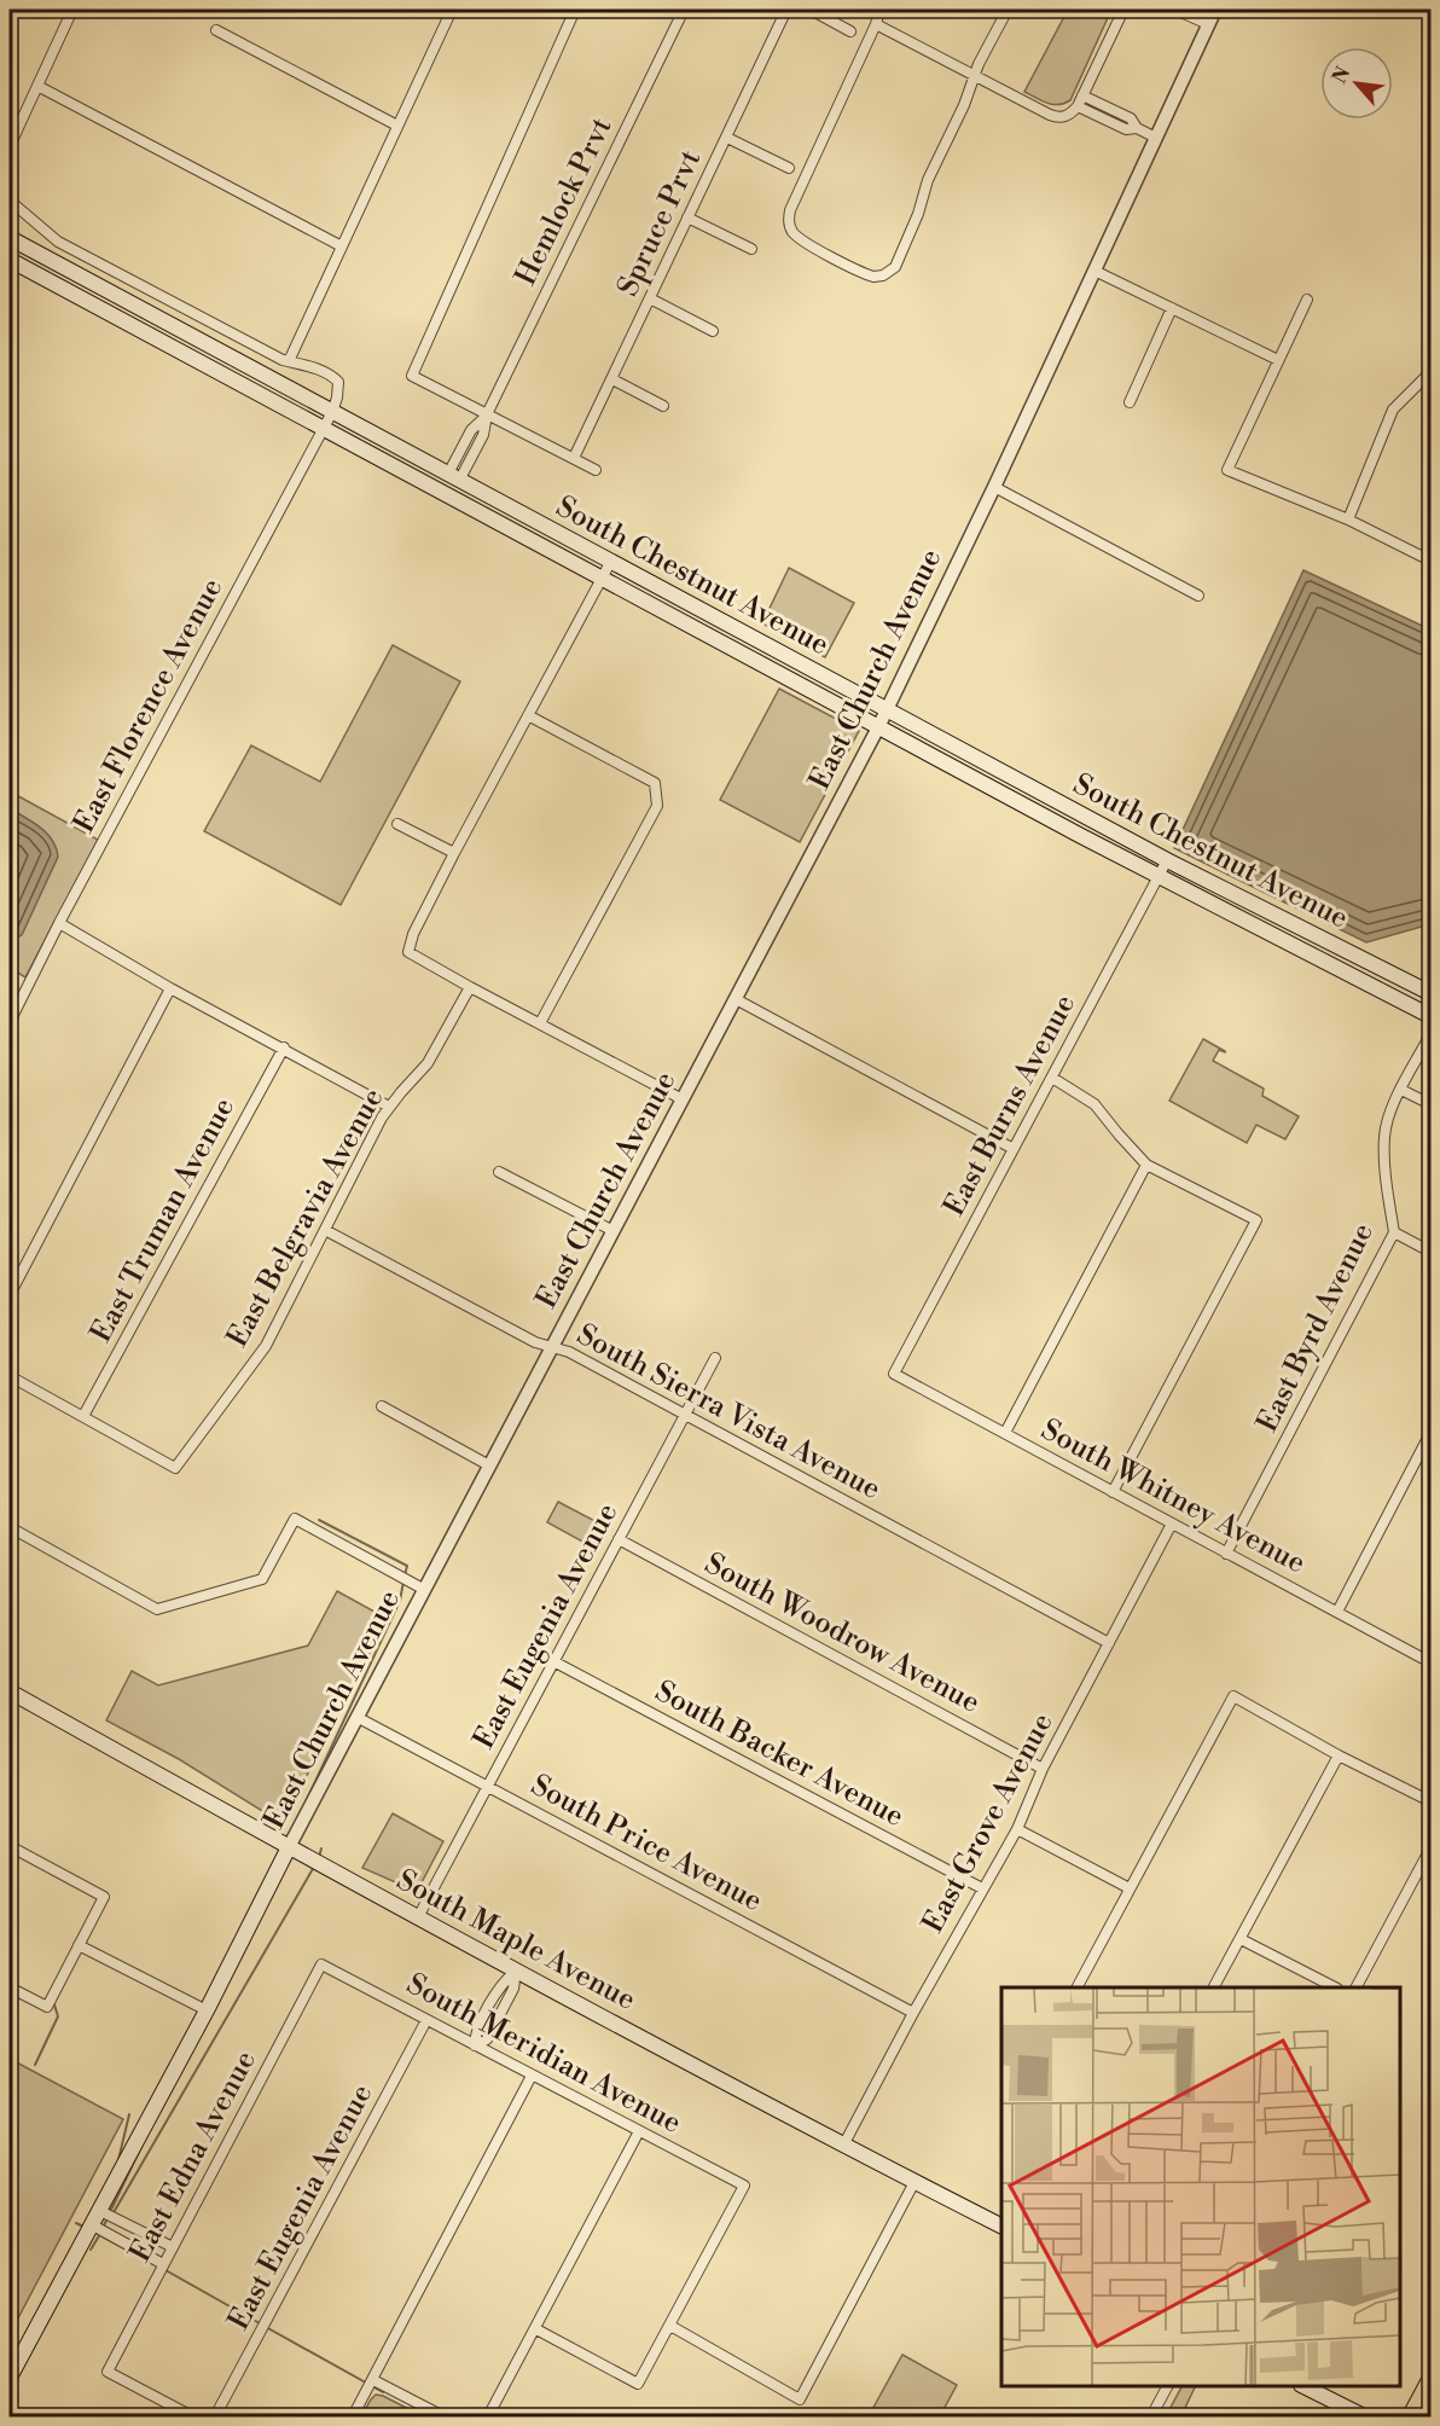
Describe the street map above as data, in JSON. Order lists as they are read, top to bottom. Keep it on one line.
{"streets":{"main road":["South Chestnut Avenue","East Church Avenue","South Maple Avenue"],"street":["Hemlock Prvt","Spruce Prvt","East Florence Avenue","East Burns Avenue","East Belgravia Avenue","East Truman Avenue","East Byrd Avenue","South Sierra Vista Avenue","South Whitney Avenue","East Eugenia Avenue","South Woodrow Avenue","South Backer Avenue","East Grove Avenue","South Price Avenue","South Meridian Avenue","East Edna Avenue"]},"crossings":[["Hemlock Prvt","South Chestnut Avenue"],["South Chestnut Avenue","East Church Avenue"],["South Chestnut Avenue","East Florence Avenue"],["South Chestnut Avenue","East Burns Avenue"],["East Church Avenue","South Sierra Vista Avenue"],["East Church Avenue","South Price Avenue"],["East Church Avenue","South Maple Avenue"],["East Burns Avenue","South Whitney Avenue"],["East Belgravia Avenue","East Truman Avenue"],["East Belgravia Avenue","South Sierra Vista Avenue"],["East Byrd Avenue","South Whitney Avenue"],["South Sierra Vista Avenue","East Eugenia Avenue"],["South Sierra Vista Avenue","East Grove Avenue"],["South Whitney Avenue","East Grove Avenue"],["East Eugenia Avenue","South Woodrow Avenue"],["East Eugenia Avenue","South Backer Avenue"],["East Eugenia Avenue","South Price Avenue"],["East Eugenia Avenue","South Maple Avenue"],["East Eugenia Avenue","South Meridian Avenue"],["South Woodrow Avenue","East Grove Avenue"],["South Backer Avenue","East Grove Avenue"],["East Grove Avenue","South Price Avenue"],["East Grove Avenue","South Maple Avenue"],["South Meridian Avenue","East Edna Avenue"]],"north":"top left"}
